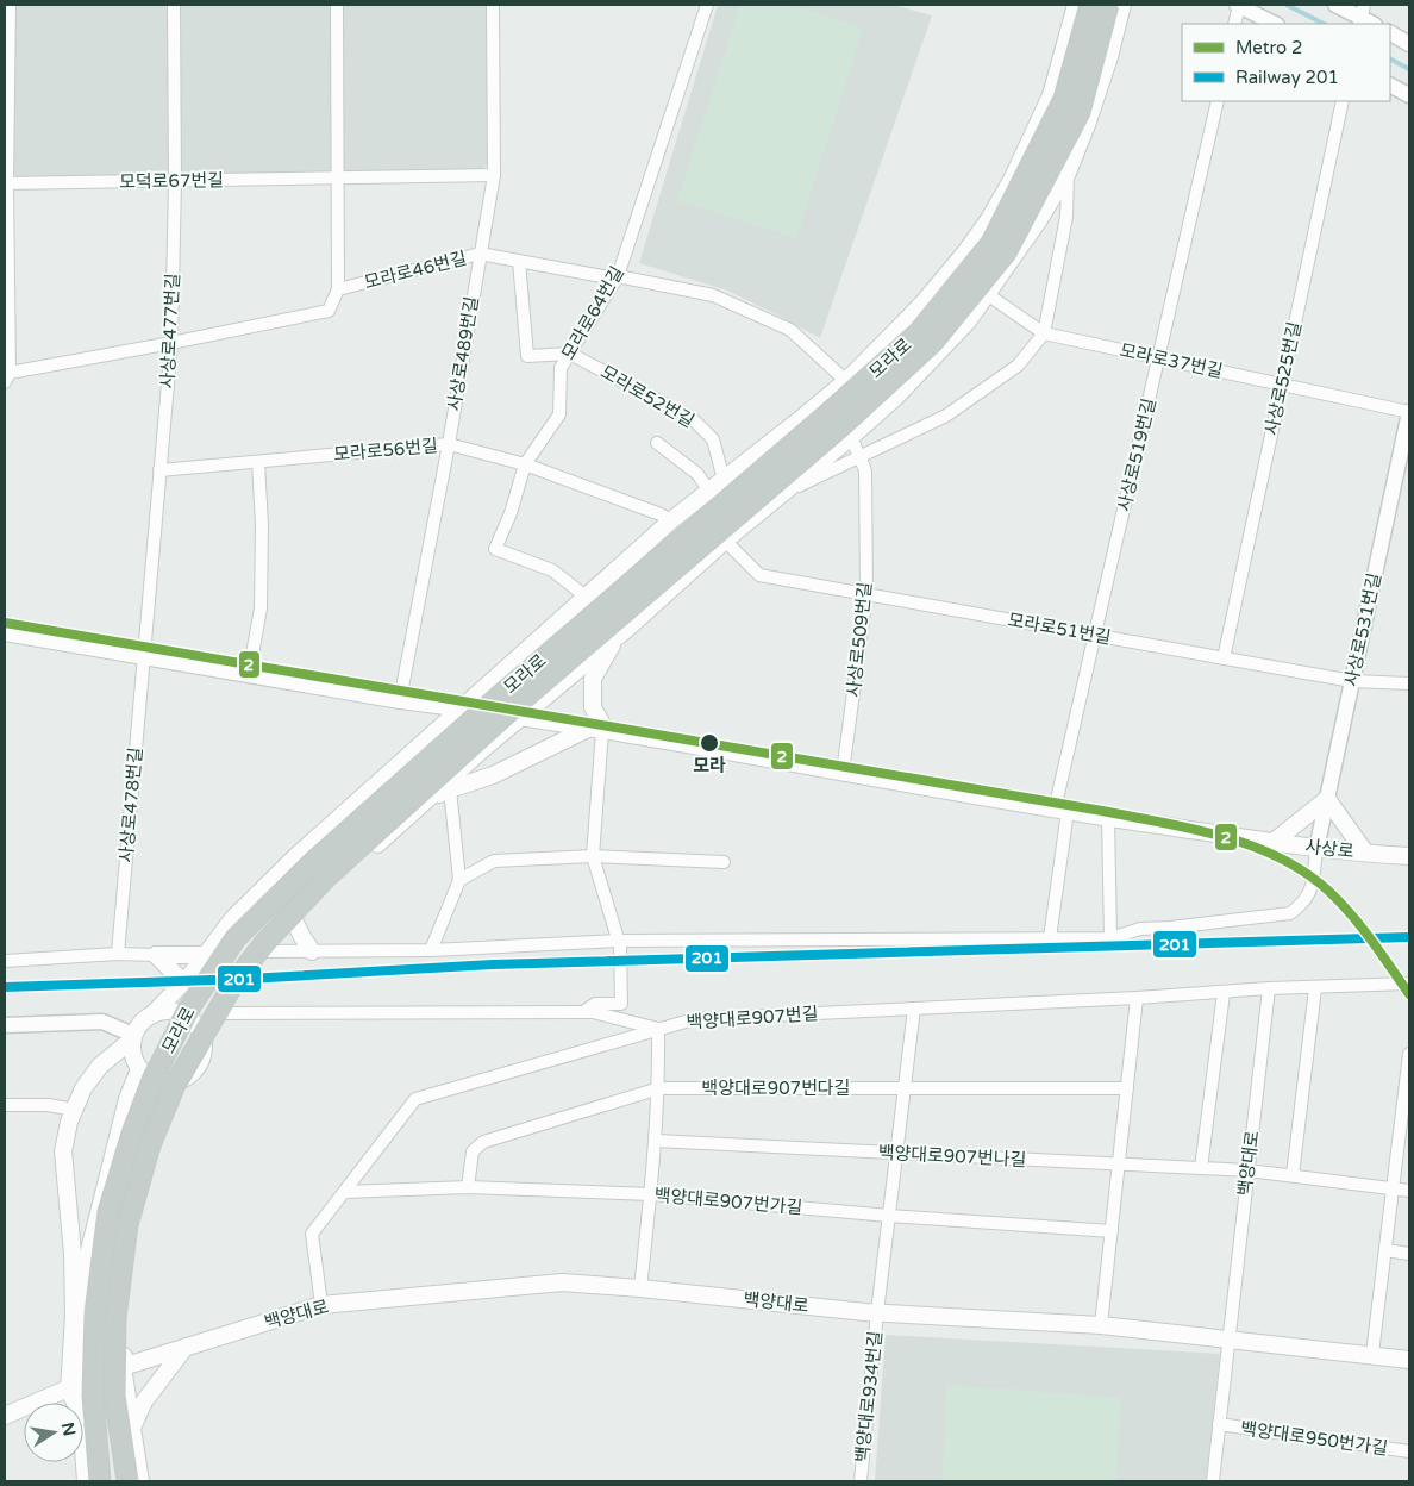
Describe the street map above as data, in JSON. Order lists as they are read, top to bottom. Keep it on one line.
{"streets":{"highway":["모라로"],"main road":["사상로","백양대로"],"street":["모덕로67번길","모라로46번길","모라로64번길","사상로477번길","사상로489번길","모라로37번길","사상로525번길","모라로52번길","모라로56번길","사상로519번길","모라로51번길","사상로531번길","사상로509번길","사상로478번길","백양대로907번길","백양대로907번다길","백양대로907번나길","백양대로907번가길","백양대로934번길","백양대로950번가길"]},"crossings":[["모덕로67번길","사상로477번길"],["모덕로67번길","사상로489번길"],["모라로46번길","모라로64번길"],["모라로46번길","사상로489번길"],["모라로46번길","모라로"],["모라로64번길","모라로"],["모라로64번길","모라로52번길"],["모라로64번길","모라로56번길"],["사상로477번길","모라로56번길"],["사상로477번길","사상로478번길"],["사상로477번길","사상로"],["사상로489번길","모라로56번길"],["사상로489번길","사상로"],["모라로","모라로37번길"],["모라로","모라로52번길"],["모라로","모라로56번길"],["모라로","모라로51번길"],["모라로","사상로509번길"],["모라로","사상로"],["모라로","백양대로907번길"],["모라로","백양대로"],["모라로37번길","사상로525번길"],["모라로37번길","사상로519번길"],["모라로37번길","사상로531번길"],["사상로525번길","모라로51번길"],["사상로519번길","모라로51번길"],["사상로519번길","사상로"],["모라로51번길","사상로531번길"],["모라로51번길","사상로509번길"],["사상로531번길","사상로"],["사상로509번길","사상로"],["사상로478번길","사상로"],["백양대로907번길","백양대로"],["백양대로907번길","백양대로907번가길"],["백양대로907번다길","백양대로907번가길"],["백양대로907번나길","백양대로"],["백양대로","백양대로934번길"]],"places":["모라"],"lines":["metro line 2","rail line 201"],"legend":["Metro 2","Railway 201"],"north":"right"}
